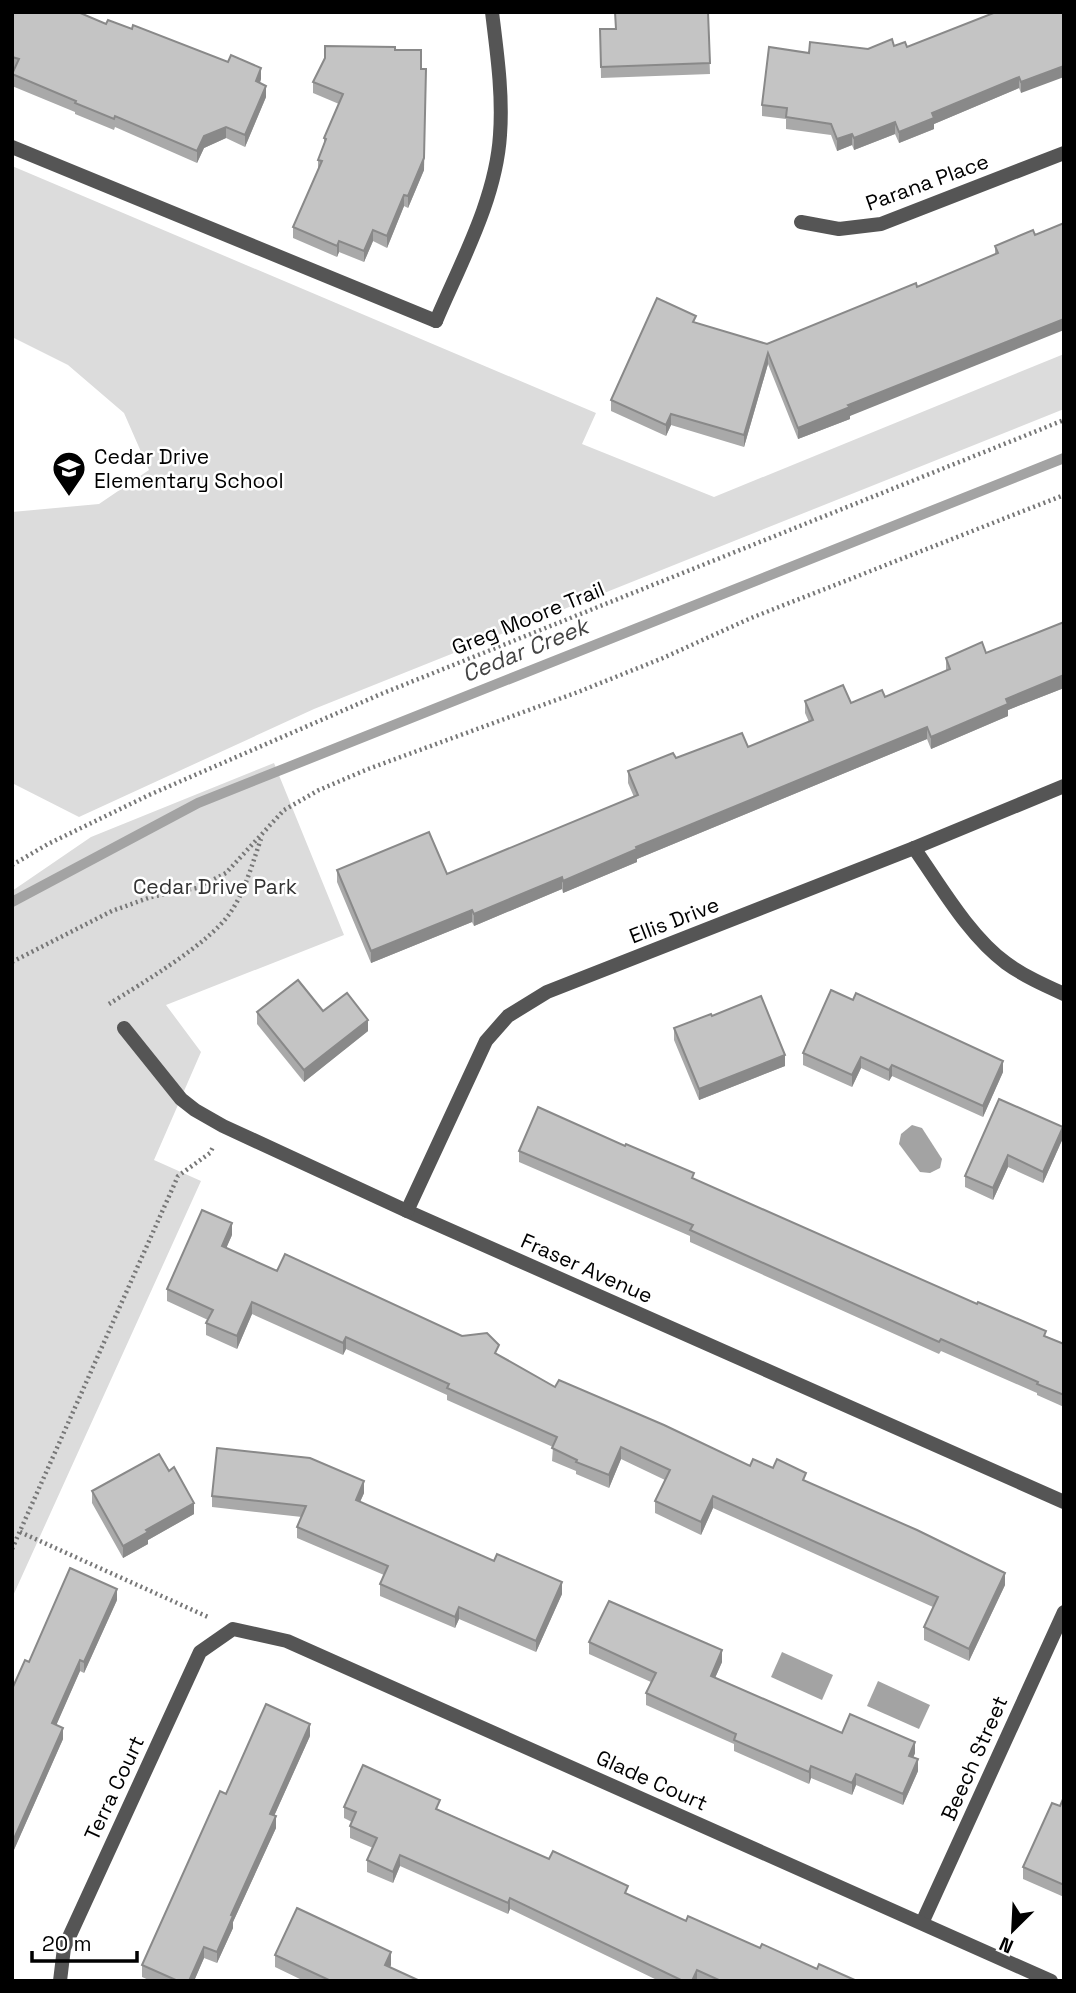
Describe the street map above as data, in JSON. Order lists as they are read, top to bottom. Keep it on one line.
{"streets":{"street":["Parana Place","Ellis Drive","Fraser Avenue","Beech Street","Glade Court","Terra Court"],"path":["Greg Moore Trail"]},"crossings":[["Ellis Drive","Fraser Avenue"],["Beech Street","Glade Court"],["Glade Court","Terra Court"]],"water":["Cedar Creek"],"parks":["Cedar Drive Park"],"places":{"school or university":["Cedar Drive Elementary School"]},"scale_bar":"20 m","north":"bottom left"}
